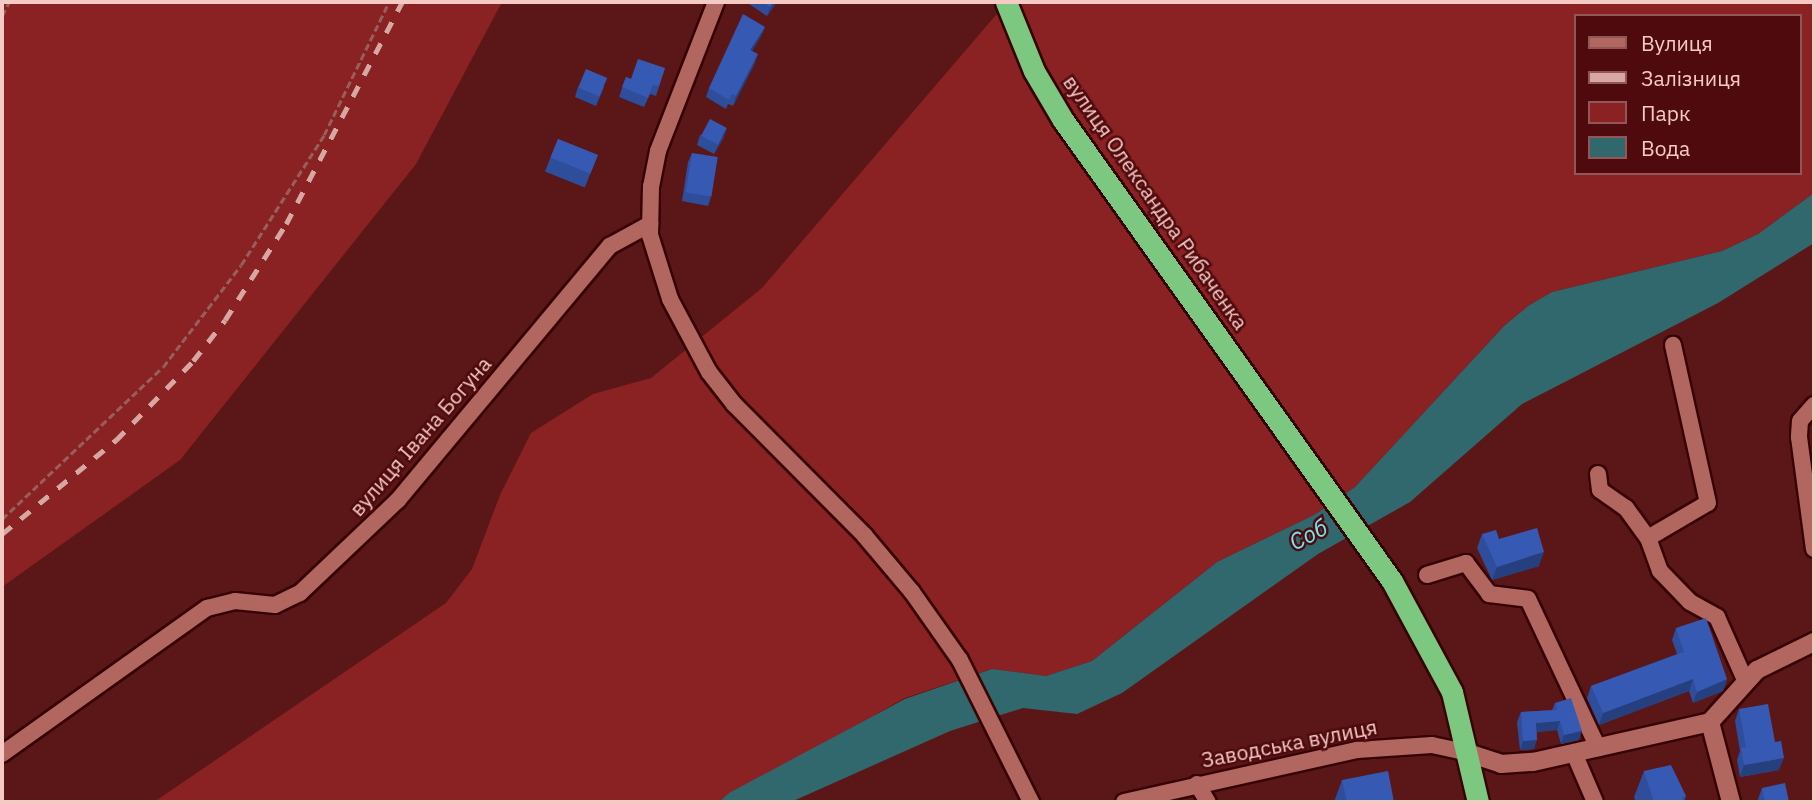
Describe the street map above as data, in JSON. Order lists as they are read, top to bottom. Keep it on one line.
{"streets":{"highway":["вулиця Олександра Рибаченка"],"street":["вулиця Івана Богуна","Заводська вулиця"]},"crossings":[["вулиця Олександра Рибаченка","Заводська вулиця"]],"water":["Соб"],"legend":["Вулиця","Залізниця","Парк","Вода"]}
